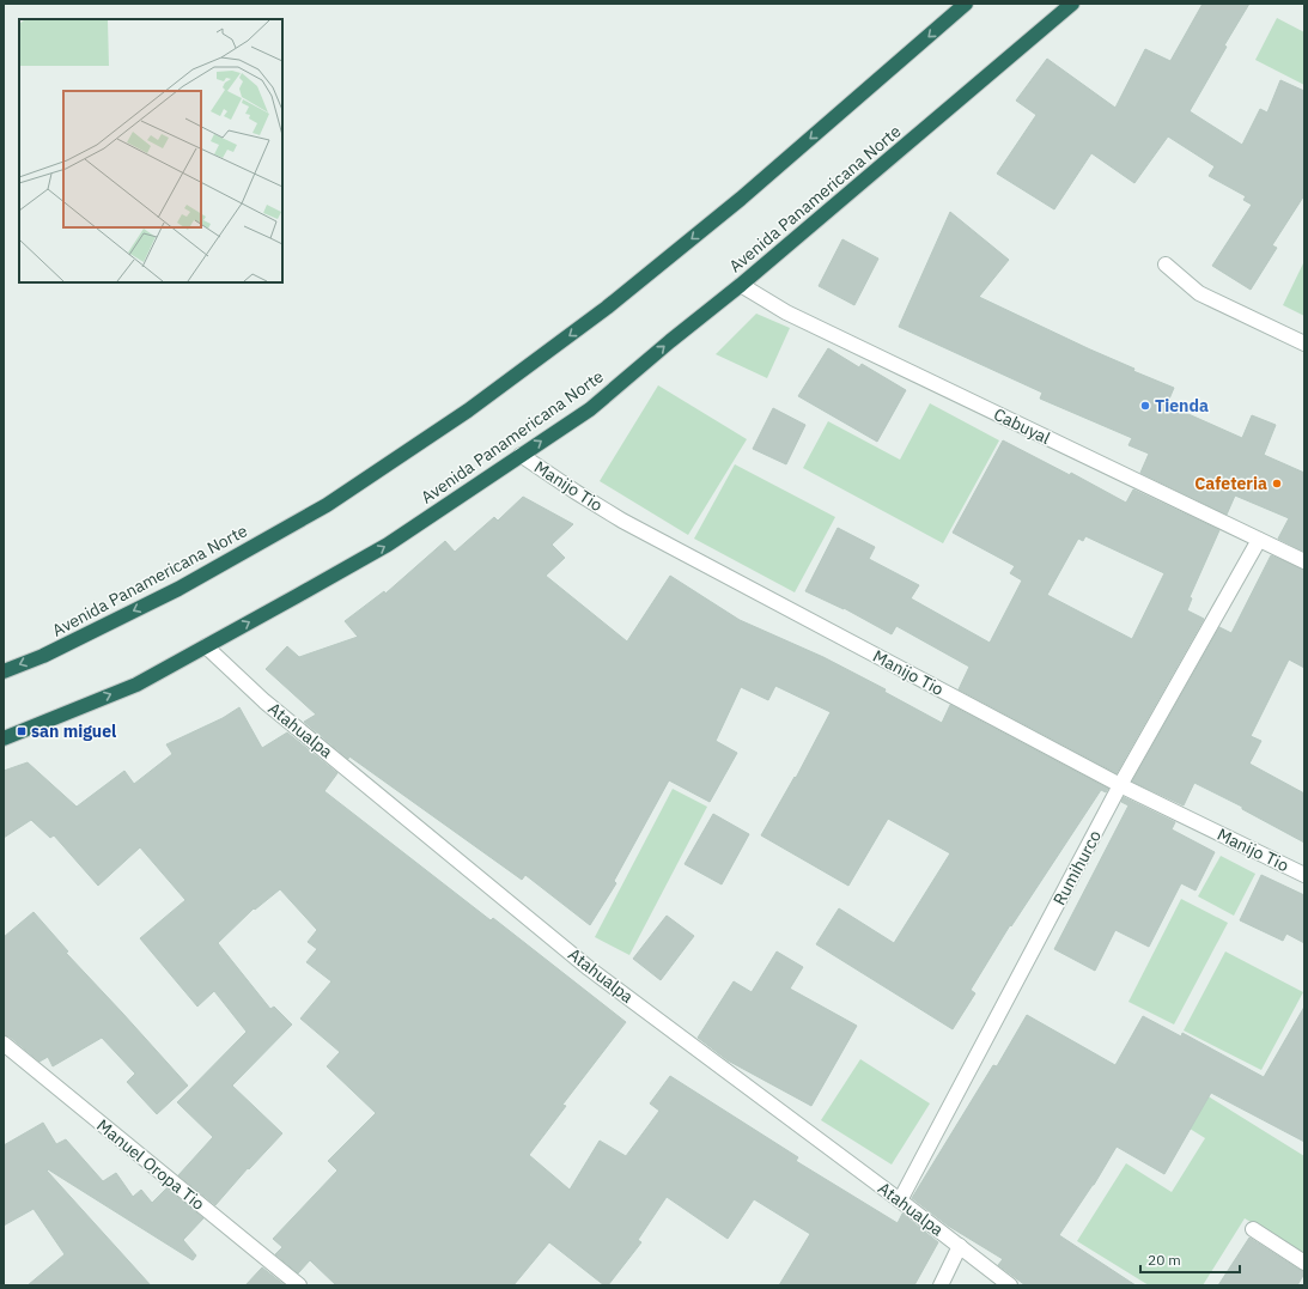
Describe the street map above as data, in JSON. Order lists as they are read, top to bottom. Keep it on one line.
{"streets":{"highway":["Avenida Panamericana Norte"],"street":["Cabuyal","Manijo Tio","Atahualpa","Rumihurco","Manuel Oropa Tio"]},"crossings":[["Avenida Panamericana Norte","Cabuyal"],["Avenida Panamericana Norte","Manijo Tio"],["Avenida Panamericana Norte","Atahualpa"],["Cabuyal","Rumihurco"],["Manijo Tio","Rumihurco"],["Atahualpa","Rumihurco"]],"places":{"other":["Tienda","Cafeteria"],"transit":["san miguel"]},"scale_bar":"20 m"}
